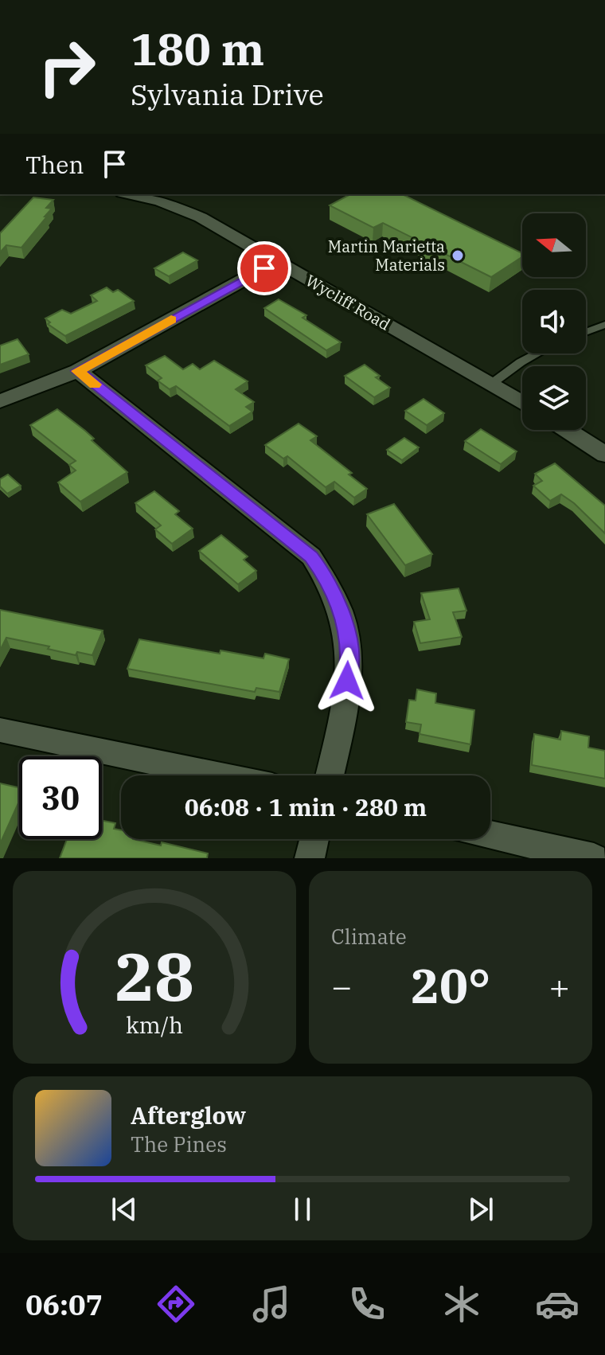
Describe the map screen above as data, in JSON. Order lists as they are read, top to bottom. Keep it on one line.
{"streets":{"street":["Wycliff Road"]},"places":["Martin Marietta Materials"],"north":"left","page":{"turn":["180 m","Sylvania Drive"],"then":"Then","limit":"30","trip":"06:08 · 1 min · 280 m","tile":"Climate","heat":["−","20°","+"],"song":["Afterglow","The Pines"],"tabs":"06:07","gauge":["28","km/h"]}}
